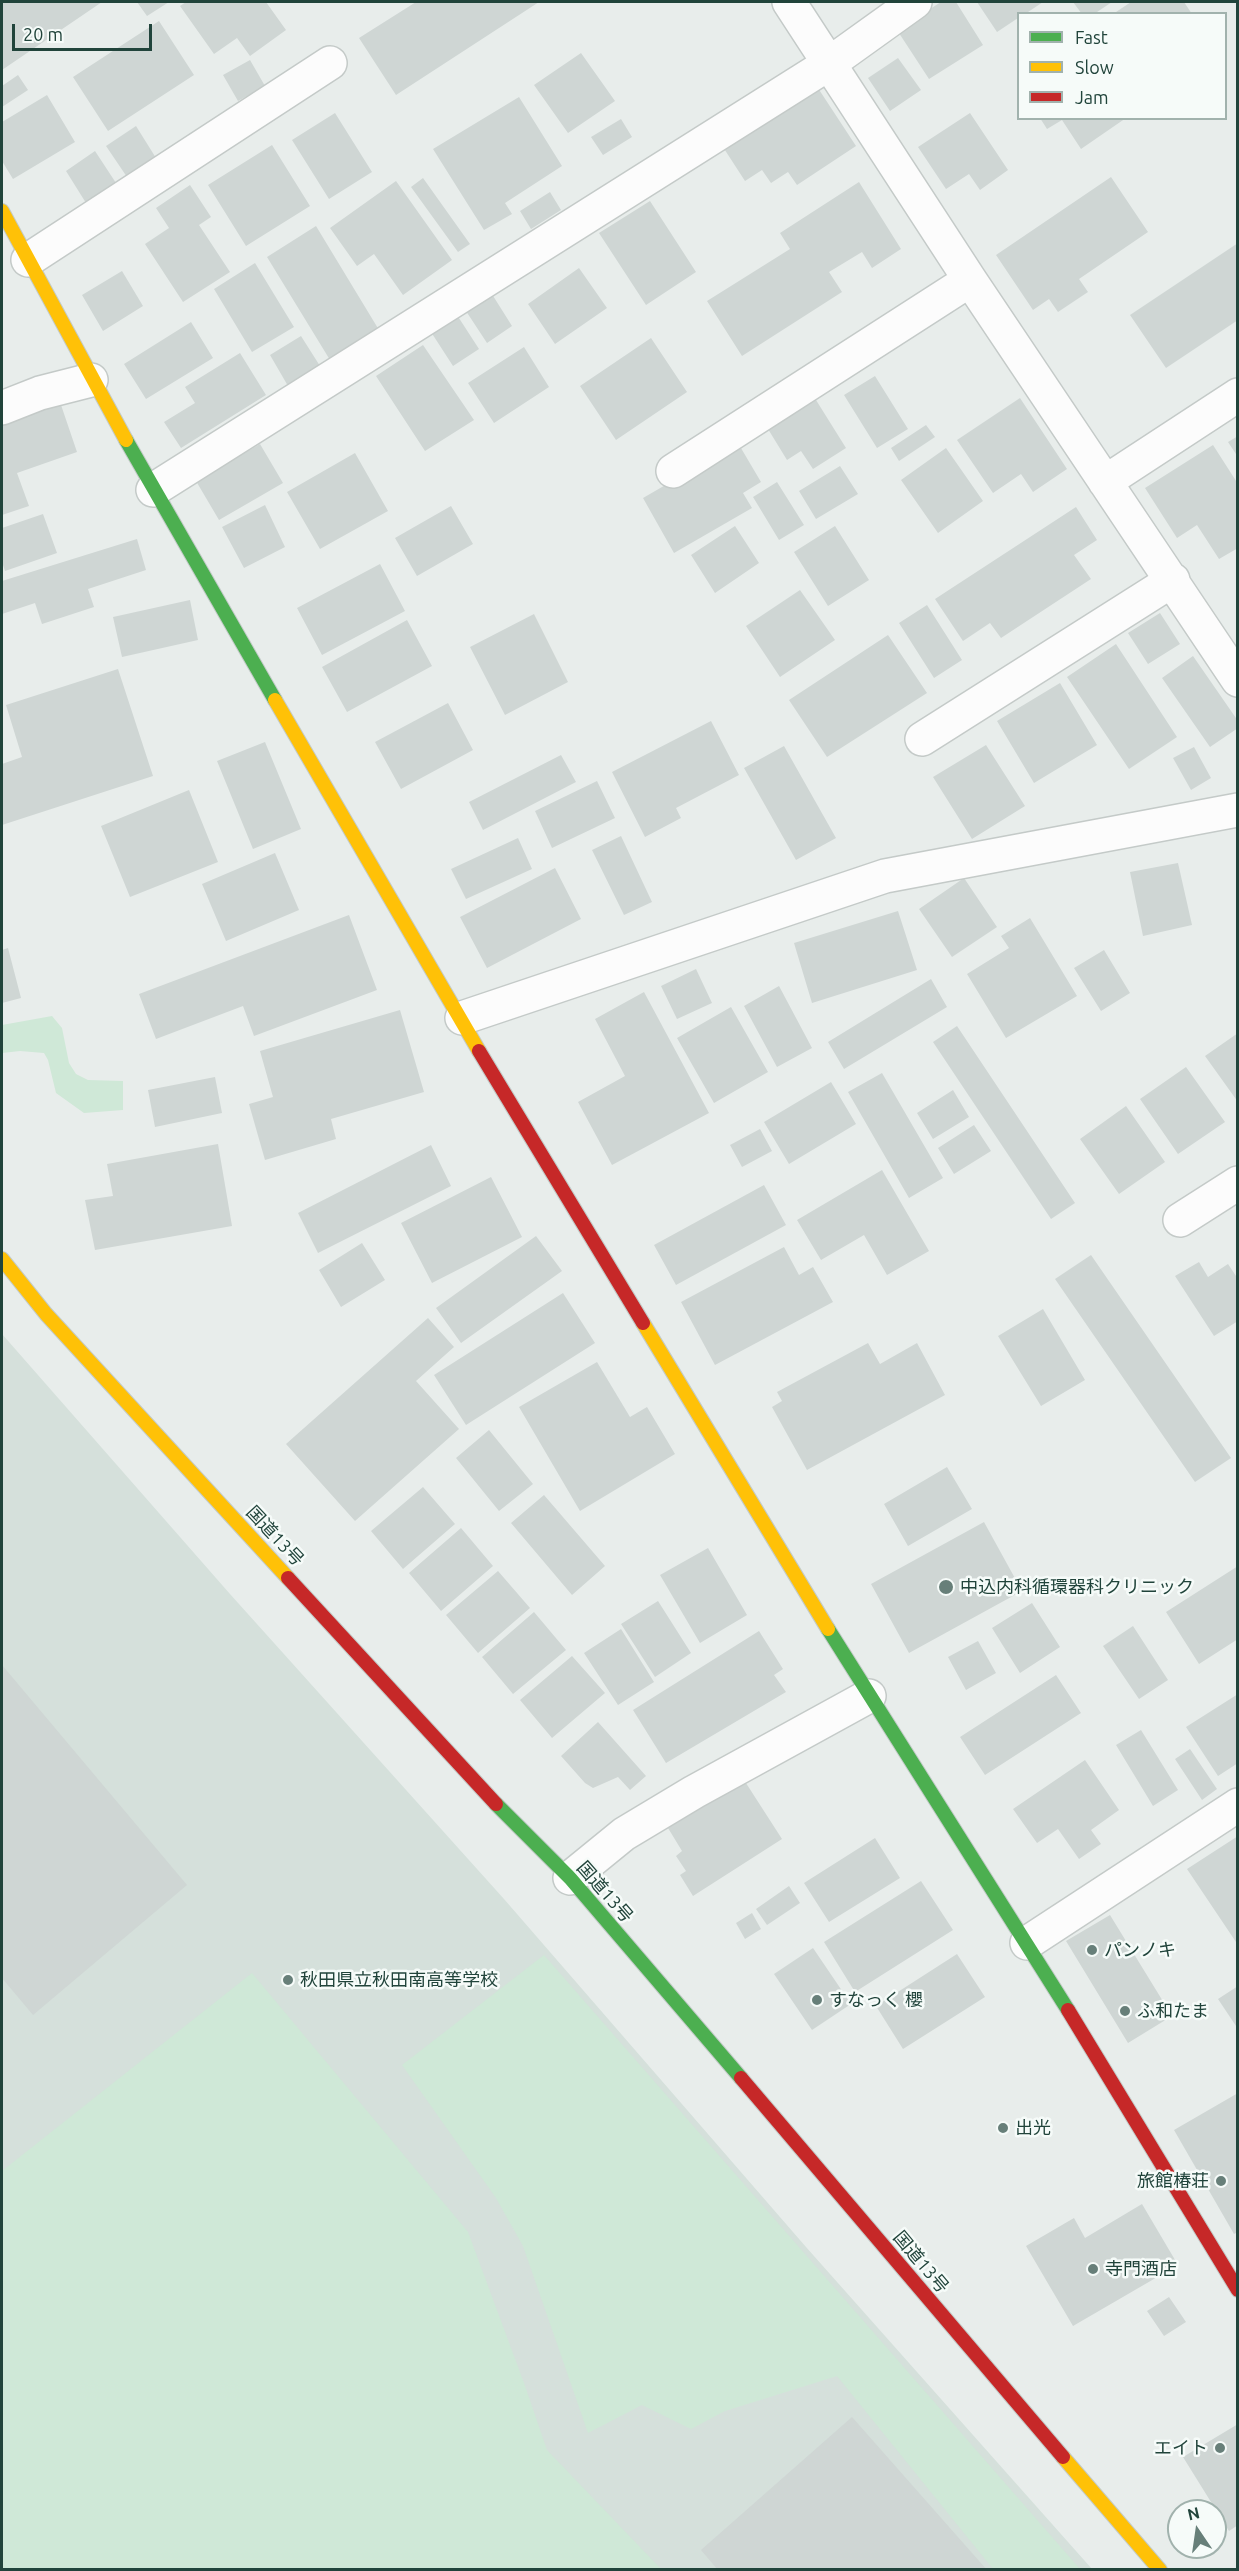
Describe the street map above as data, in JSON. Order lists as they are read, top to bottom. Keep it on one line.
{"streets":{"main road":["国道13号"]},"places":["中込内科循環器科クリニック","パンノキ","秋田県立秋田南高等学校","すなっく 櫻","ふ和たま","出光","旅館椿荘","寺門酒店","エイト"],"legend":["Fast","Slow","Jam"],"scale_bar":"20 m","north":"top"}
